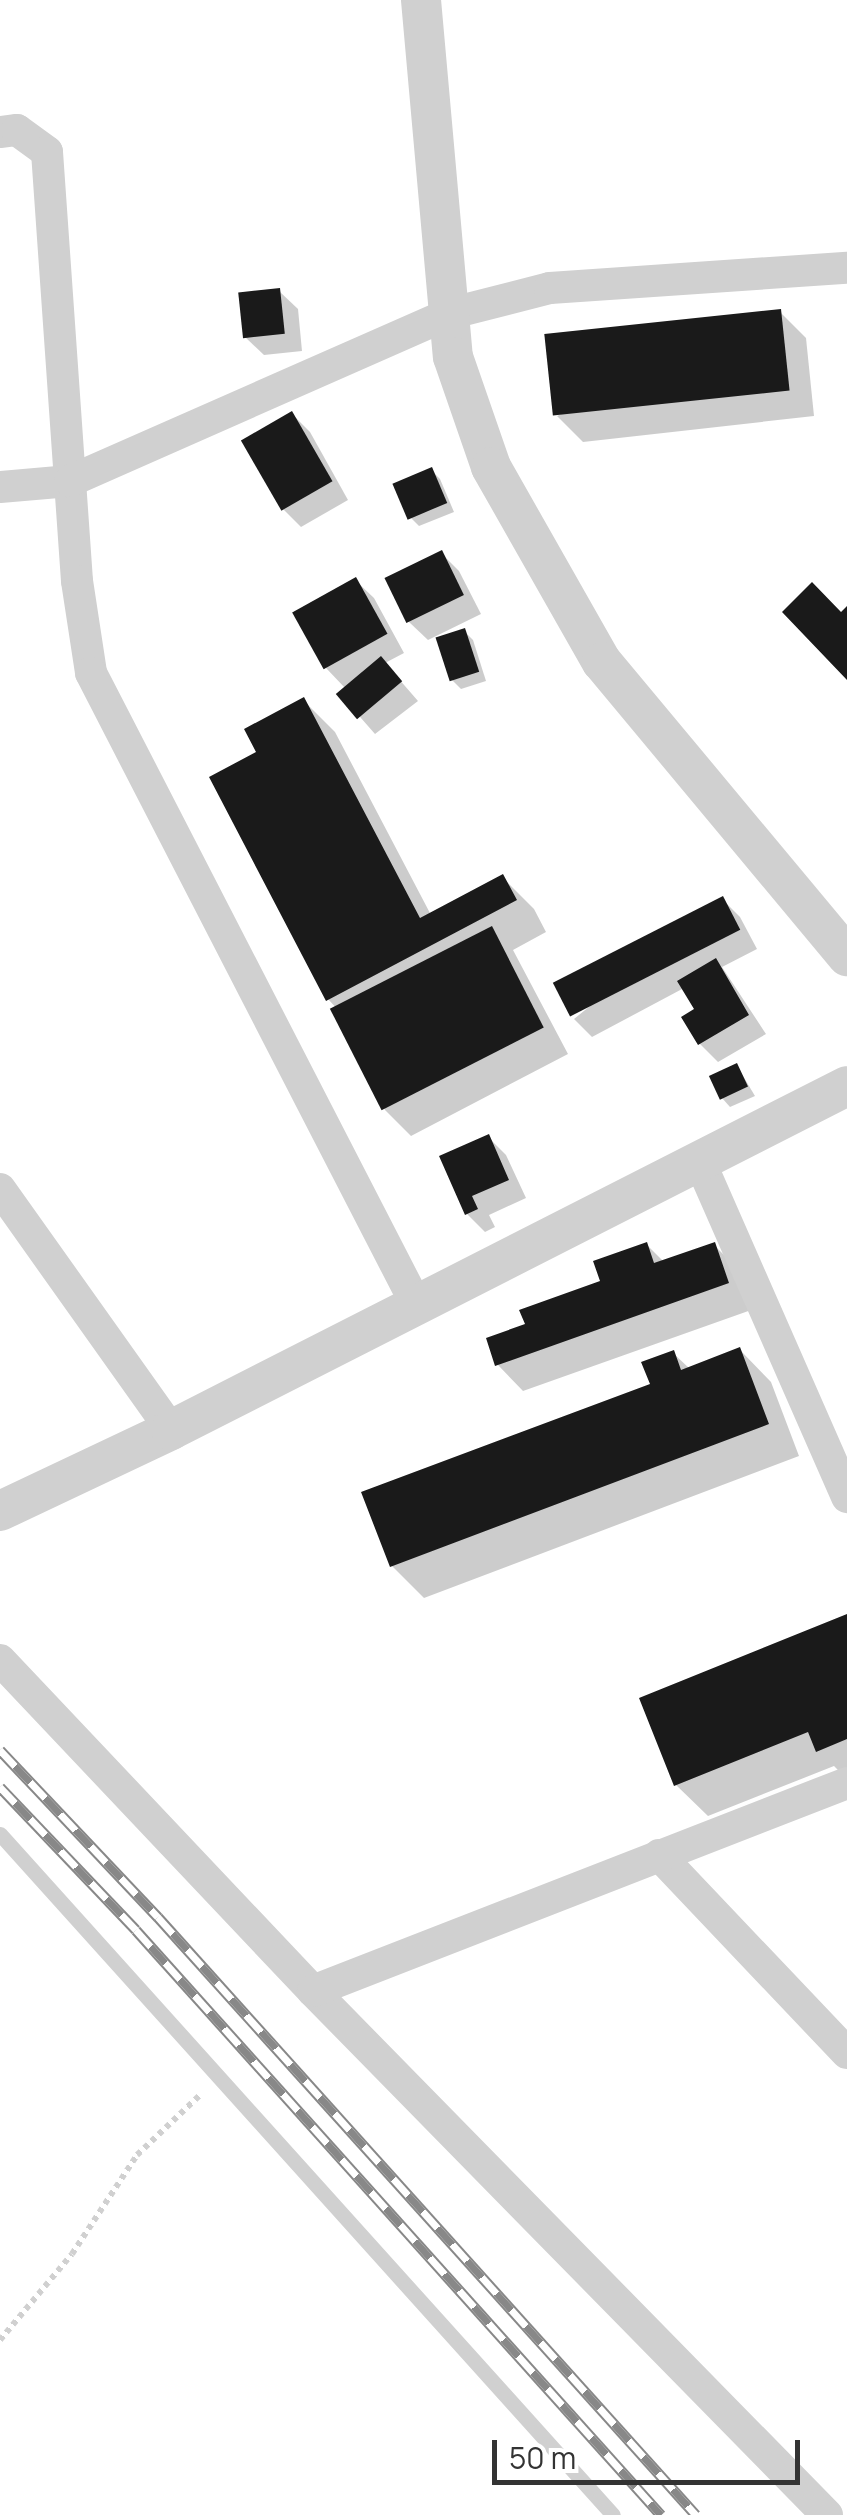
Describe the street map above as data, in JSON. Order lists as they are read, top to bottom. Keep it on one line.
{"scale_bar":"50 m"}
